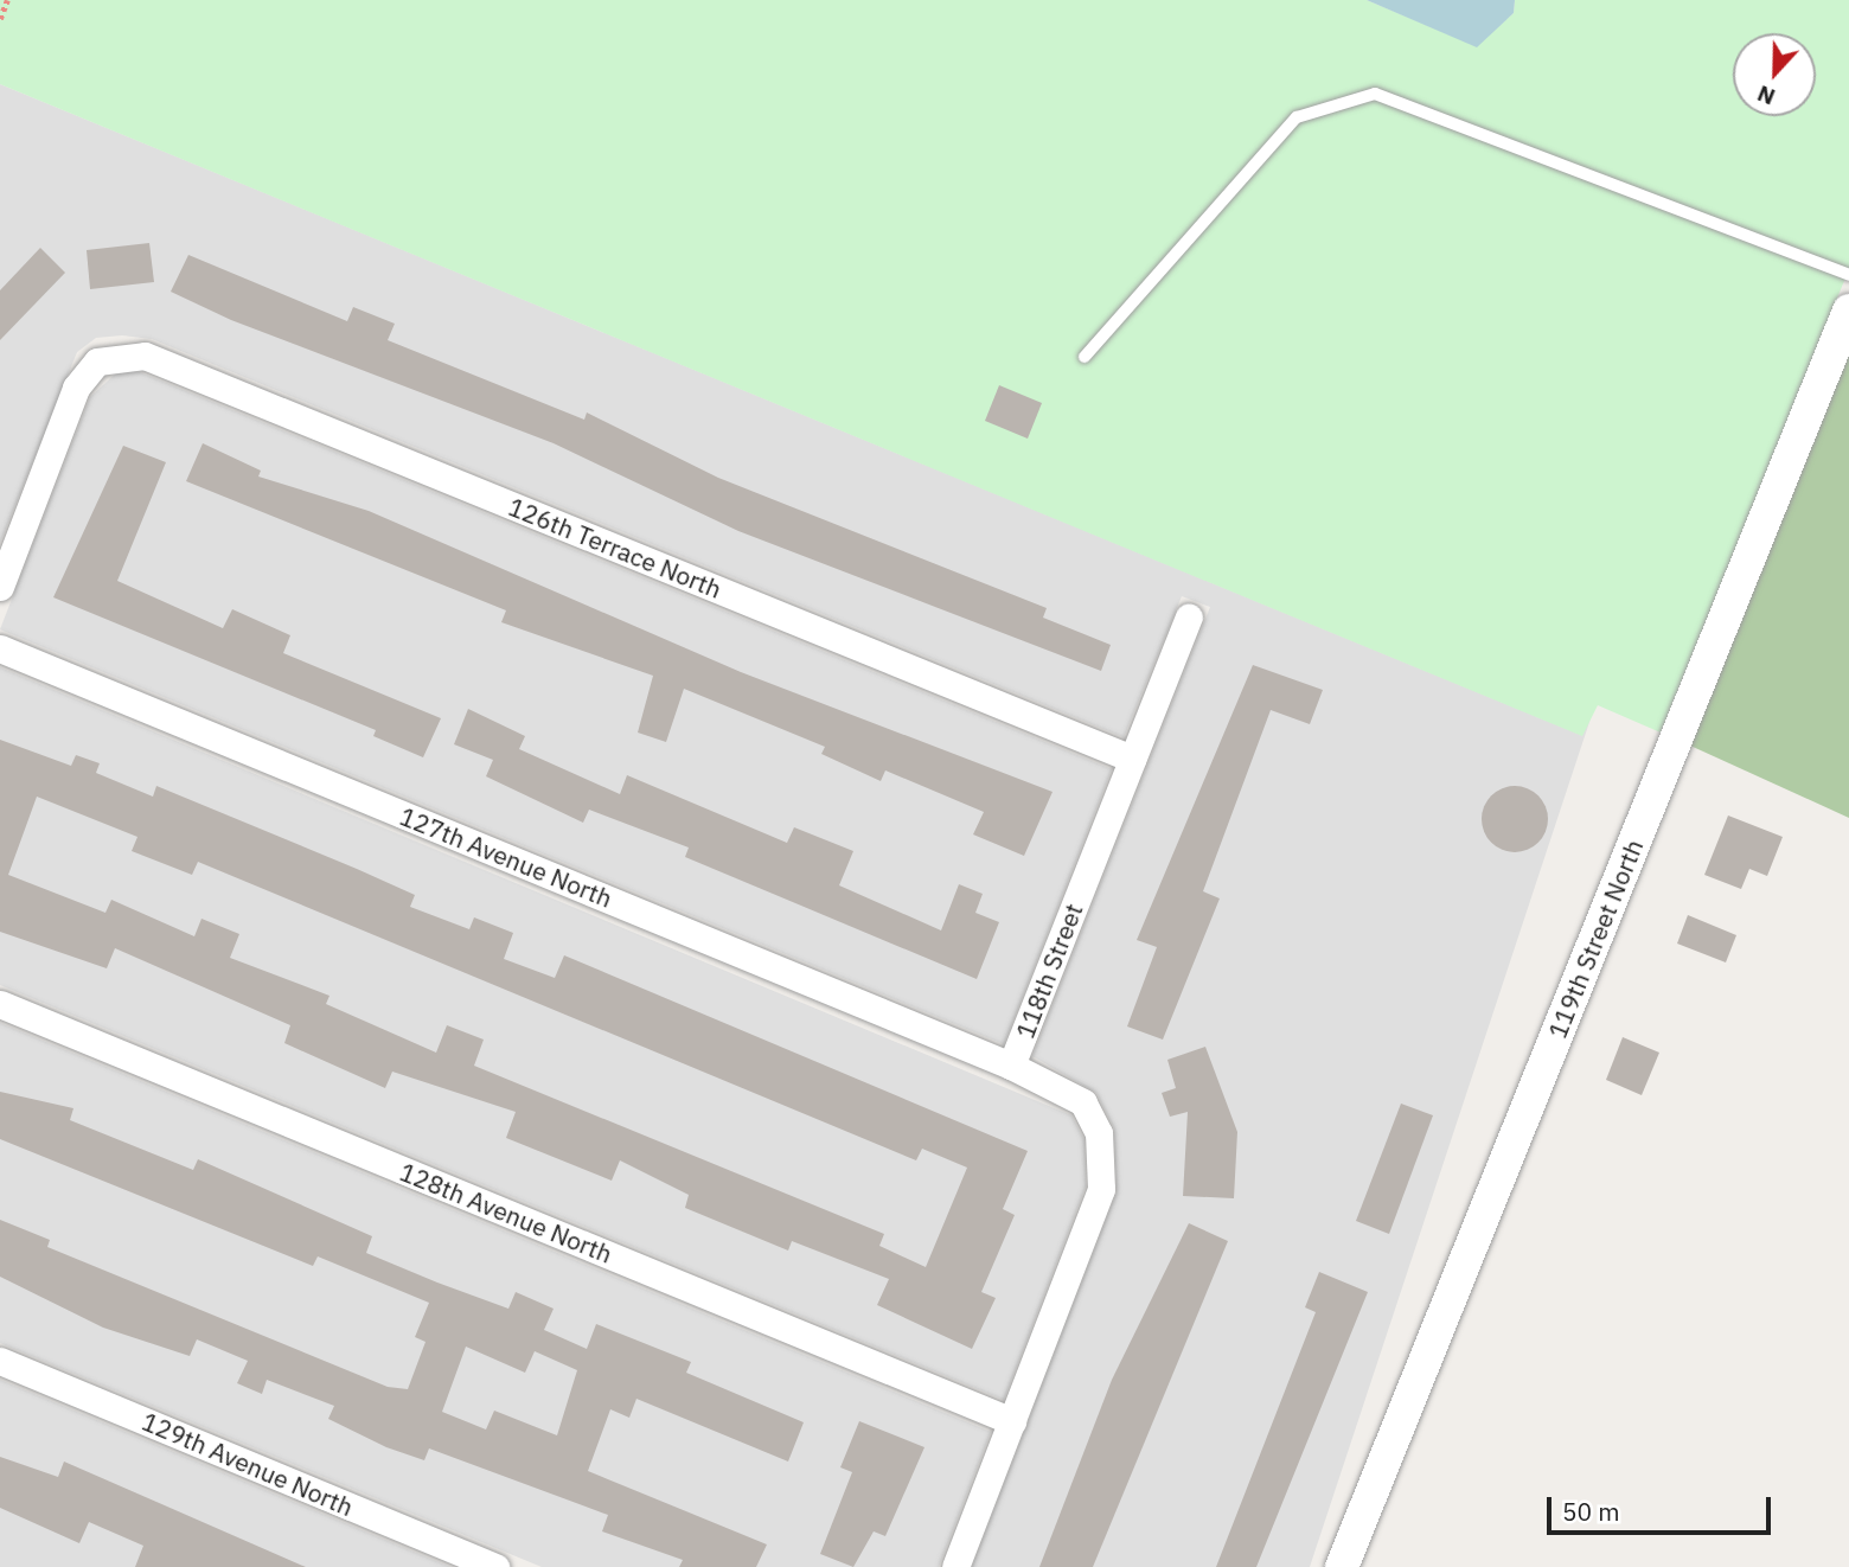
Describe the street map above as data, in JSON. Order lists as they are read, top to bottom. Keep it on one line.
{"streets":{"street":["126th Terrace North","127th Avenue North","119th Street North","118th Street","128th Avenue North","129th Avenue North"]},"crossings":[["126th Terrace North","118th Street"],["127th Avenue North","118th Street"],["118th Street","128th Avenue North"]],"scale_bar":"50 m","north":"bottom"}
